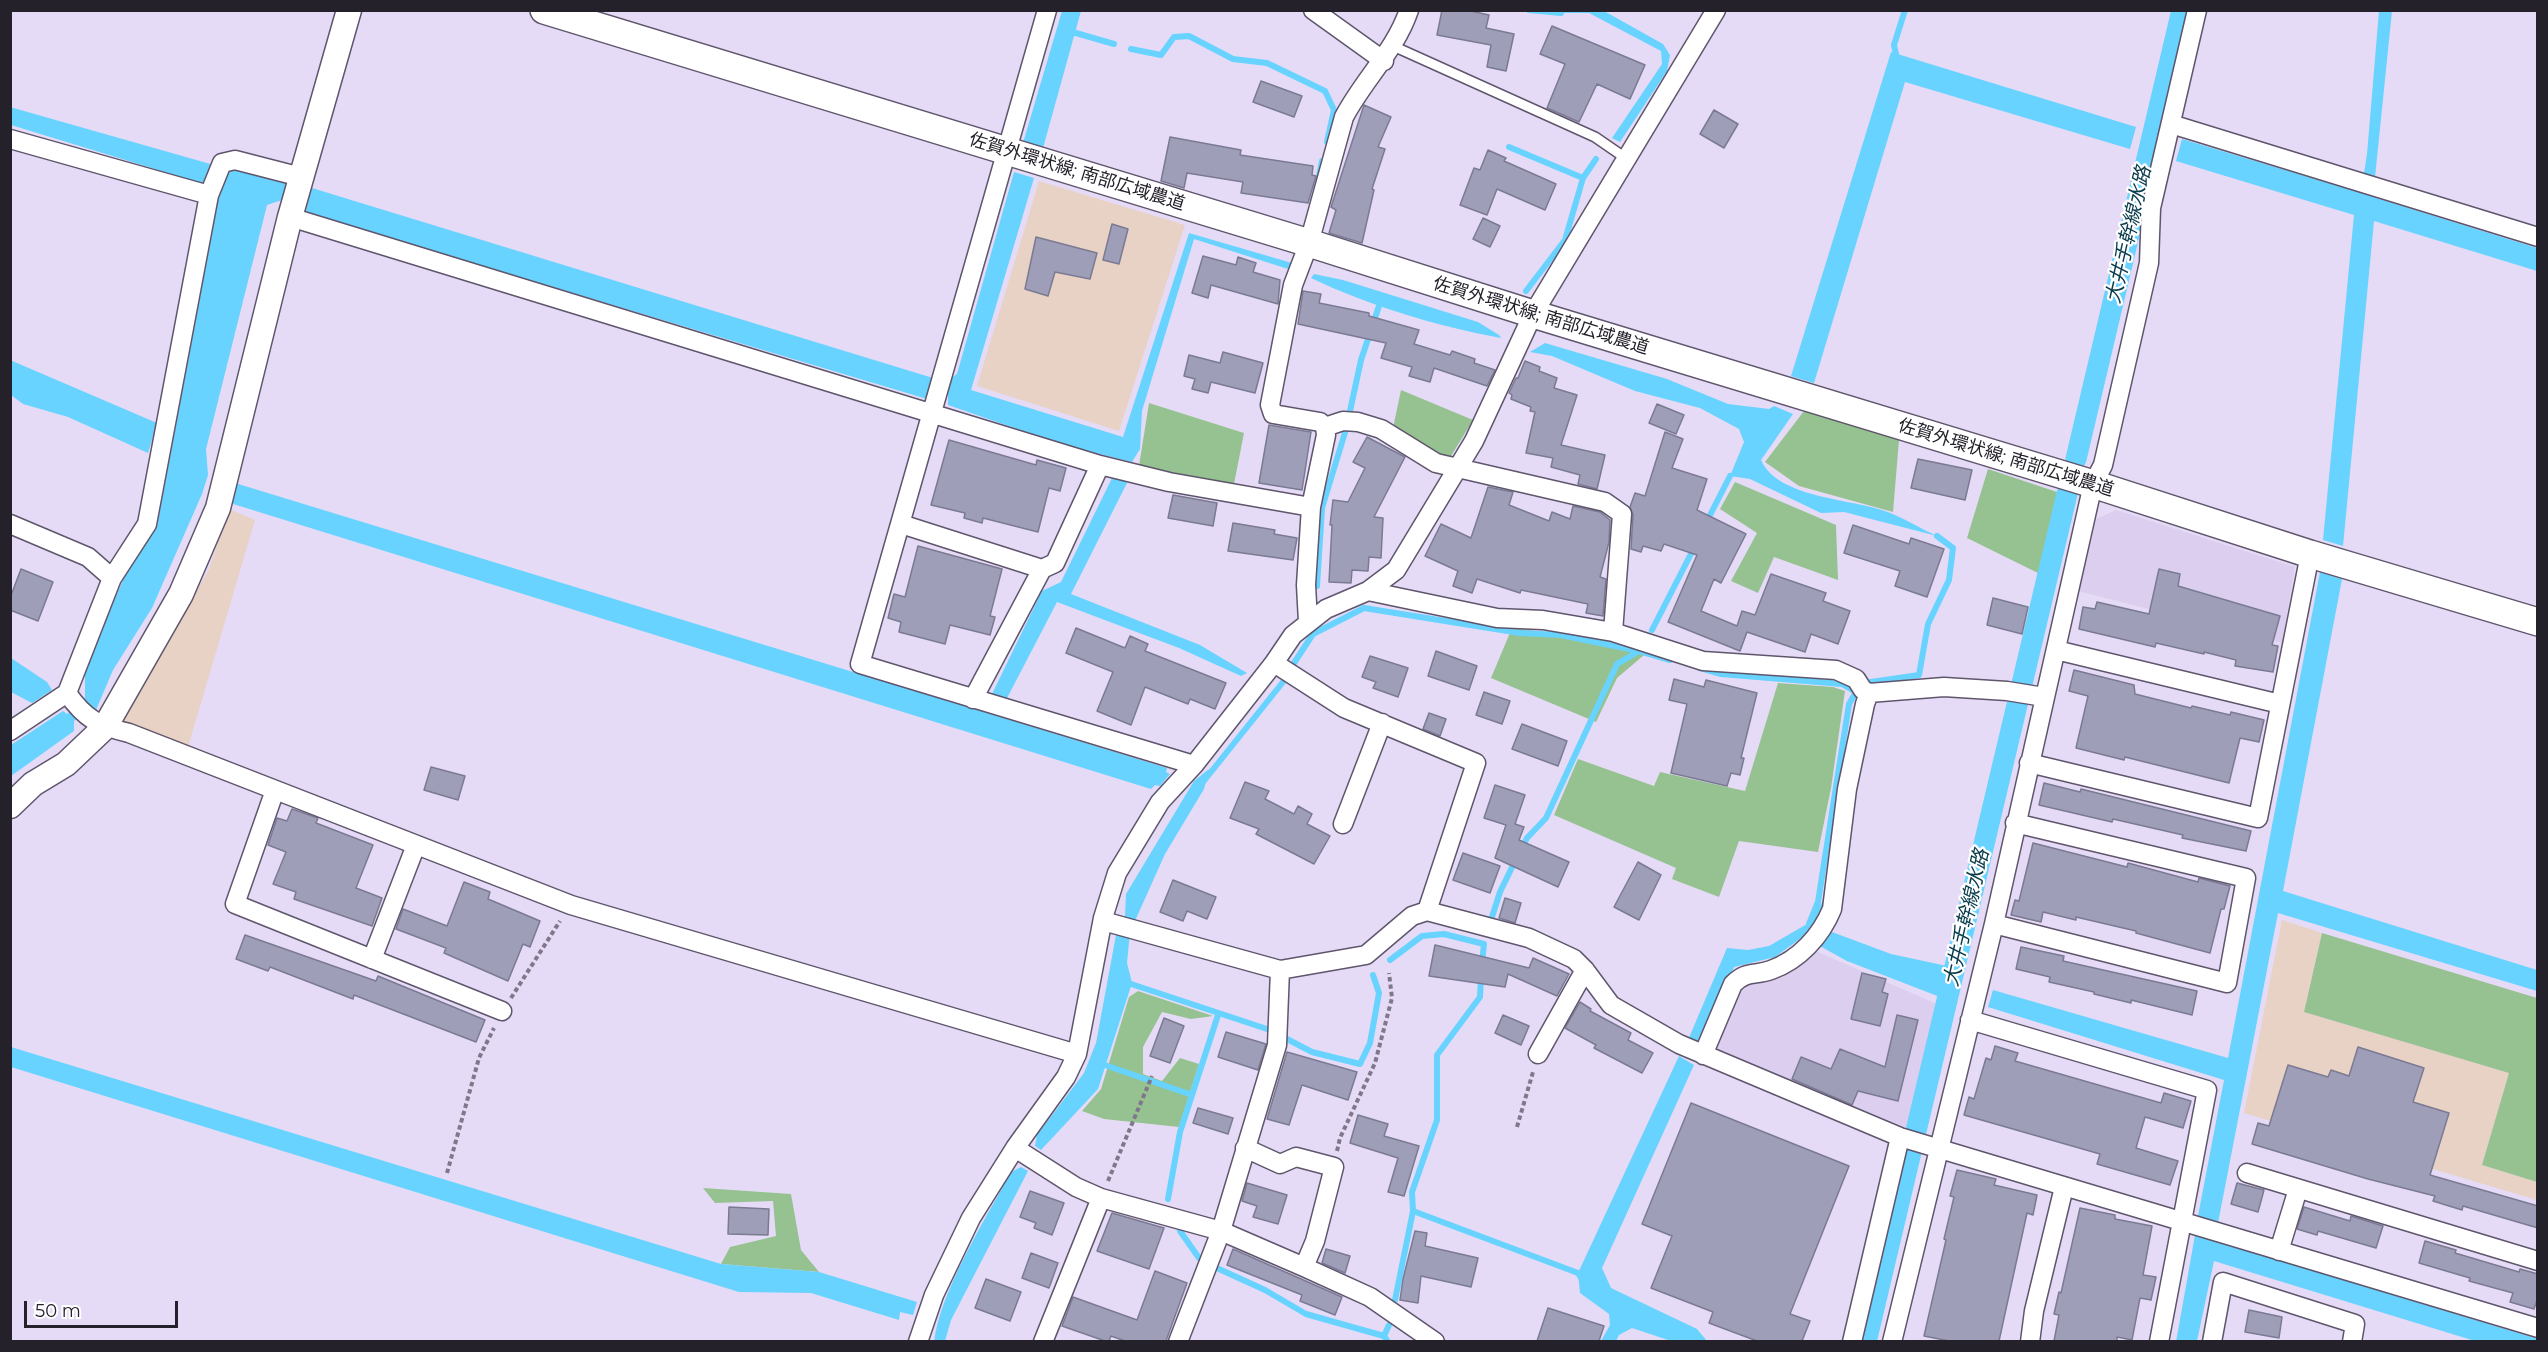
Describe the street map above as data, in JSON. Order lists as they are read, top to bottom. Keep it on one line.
{"streets":{"main road":["佐賀外環状線; 南部広域農道"]},"water":["大井手幹線水路"],"scale_bar":"50 m"}
